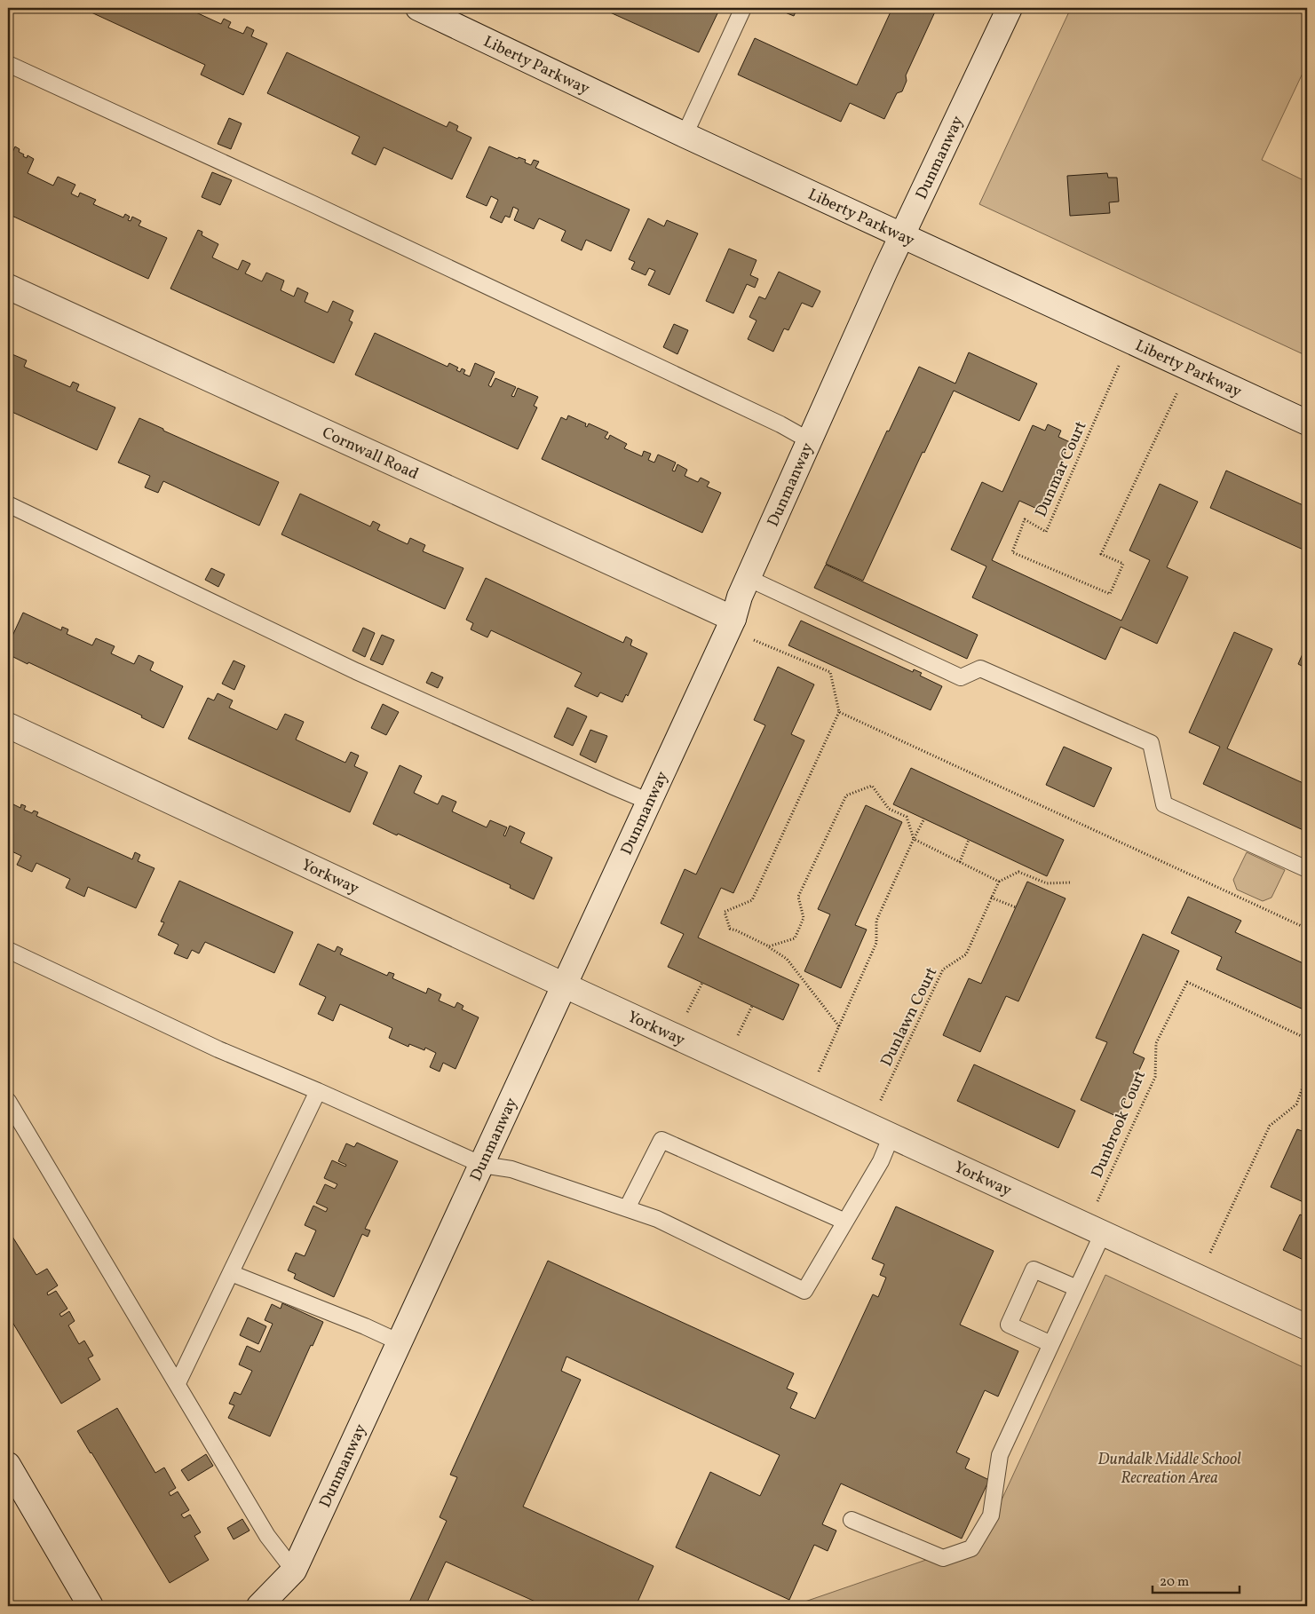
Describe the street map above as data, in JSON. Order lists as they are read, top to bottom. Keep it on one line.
{"streets":{"street":["Liberty Parkway","Dunmanway","Cornwall Road","Yorkway"],"path":["Dunmar Court","Dunlawn Court","Dunbrook Court"]},"crossings":[["Liberty Parkway","Dunmanway"],["Liberty Parkway","Dunmar Court"],["Dunmanway","Cornwall Road"],["Dunmanway","Yorkway"],["Yorkway","Dunlawn Court"],["Yorkway","Dunbrook Court"]],"parks":["Dundalk Middle School Recreation Area"],"scale_bar":"20 m"}
